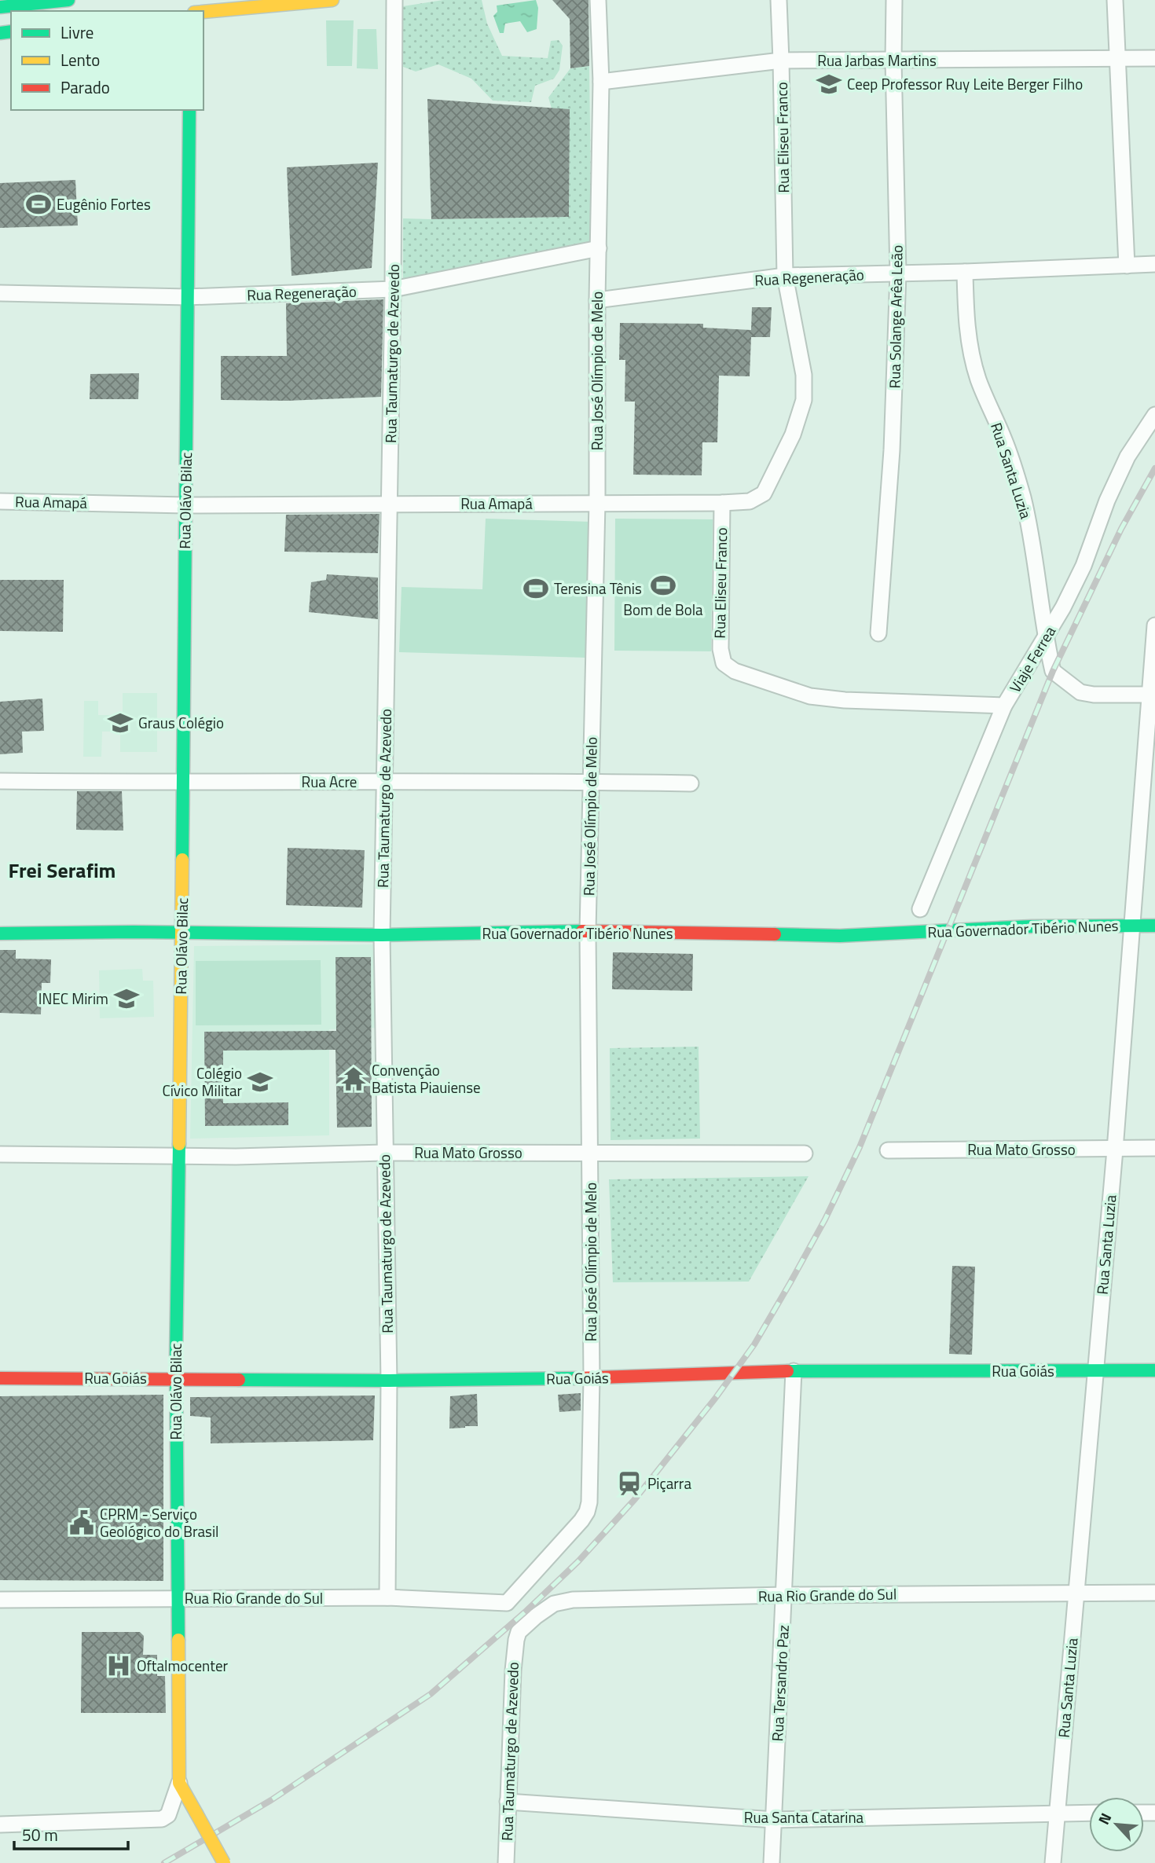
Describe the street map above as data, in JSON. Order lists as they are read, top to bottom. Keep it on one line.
{"streets":{"street":["Rua Jarbas Martins","Rua Eliseu Franco","Rua Regeneração","Rua Solange Arêa Leão","Rua Taumaturgo de Azevedo","Rua José Olímpio de Melo","Rua Santa Luzia","Rua Olávo Bilac","Rua Amapá","Viaje Ferrea","Rua Acre","Rua Governador Tibério Nunes","Rua Mato Grosso","Rua Goiás","Rua Rio Grande do Sul","Rua Tersandro Paz","Rua Santa Catarina"]},"crossings":[["Rua Jarbas Martins","Rua Eliseu Franco"],["Rua Jarbas Martins","Rua Solange Arêa Leão"],["Rua Jarbas Martins","Rua José Olímpio de Melo"],["Rua Eliseu Franco","Rua Regeneração"],["Rua Eliseu Franco","Rua Amapá"],["Rua Eliseu Franco","Viaje Ferrea"],["Rua Regeneração","Rua Solange Arêa Leão"],["Rua Regeneração","Rua Taumaturgo de Azevedo"],["Rua Regeneração","Rua José Olímpio de Melo"],["Rua Regeneração","Rua Santa Luzia"],["Rua Regeneração","Rua Olávo Bilac"],["Rua Regeneração","Rua Amapá"],["Rua Taumaturgo de Azevedo","Rua Amapá"],["Rua Taumaturgo de Azevedo","Rua Acre"],["Rua Taumaturgo de Azevedo","Rua Governador Tibério Nunes"],["Rua Taumaturgo de Azevedo","Rua Mato Grosso"],["Rua Taumaturgo de Azevedo","Rua Goiás"],["Rua Taumaturgo de Azevedo","Rua Rio Grande do Sul"],["Rua Taumaturgo de Azevedo","Rua Santa Catarina"],["Rua José Olímpio de Melo","Rua Amapá"],["Rua José Olímpio de Melo","Rua Acre"],["Rua José Olímpio de Melo","Rua Governador Tibério Nunes"],["Rua José Olímpio de Melo","Rua Mato Grosso"],["Rua José Olímpio de Melo","Rua Goiás"],["Rua José Olímpio de Melo","Rua Rio Grande do Sul"],["Rua Santa Luzia","Viaje Ferrea"],["Rua Santa Luzia","Rua Governador Tibério Nunes"],["Rua Santa Luzia","Rua Mato Grosso"],["Rua Santa Luzia","Rua Goiás"],["Rua Santa Luzia","Rua Rio Grande do Sul"],["Rua Santa Luzia","Rua Santa Catarina"],["Rua Olávo Bilac","Rua Amapá"],["Rua Olávo Bilac","Rua Acre"],["Rua Olávo Bilac","Rua Governador Tibério Nunes"],["Rua Olávo Bilac","Rua Mato Grosso"],["Rua Olávo Bilac","Rua Goiás"],["Rua Olávo Bilac","Rua Rio Grande do Sul"],["Rua Goiás","Rua Tersandro Paz"],["Rua Rio Grande do Sul","Rua Tersandro Paz"],["Rua Tersandro Paz","Rua Santa Catarina"]],"districts":["Frei Serafim"],"places":{"school or university":["Ceep Professor Ruy Leite Berger Filho","Graus Colégio","INEC Mirim","Colégio Cívico Militar"],"sports":["Eugênio Fortes","Bom de Bola","Teresina Tênis"],"temple":["Convenção Batista Piauiense"],"station":["Piçarra"],"public building":["CPRM - Serviço Geológico do Brasil"],"hospital":["Oftalmocenter"]},"legend":["Livre","Lento","Parado"],"scale_bar":"50 m","north":"top left"}
